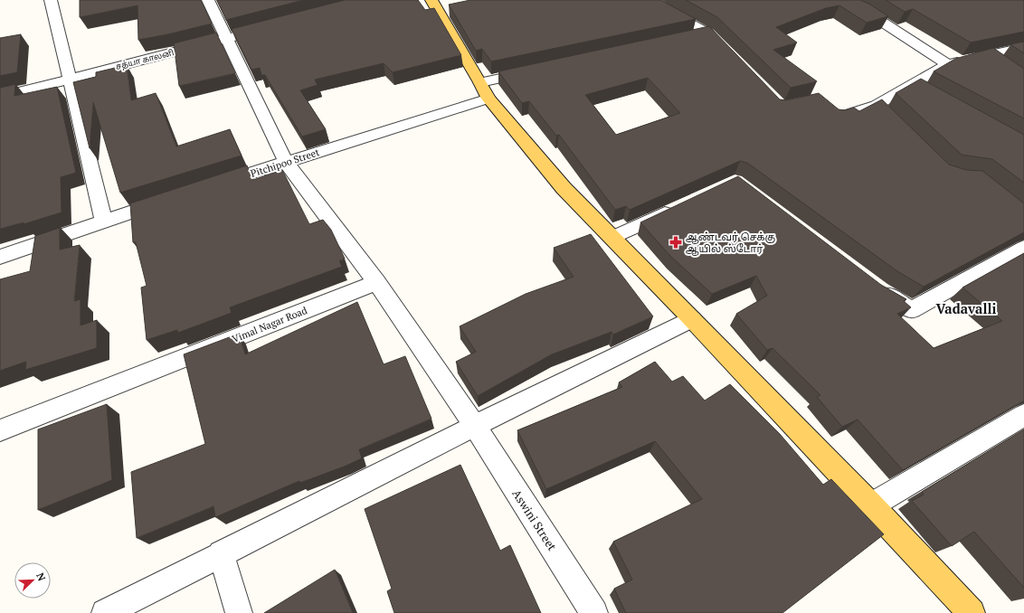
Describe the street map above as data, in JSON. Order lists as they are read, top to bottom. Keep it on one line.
{"streets":{"street":["சத்யா காலனி","Pitchipoo Street","Vimal Nagar Road","Aswini Street"]},"districts":["Vadavalli"],"places":{"pharmacy":["ஆண்டவர் செக்கு ஆயில் ஸ்டோர்"]},"north":"top right"}
